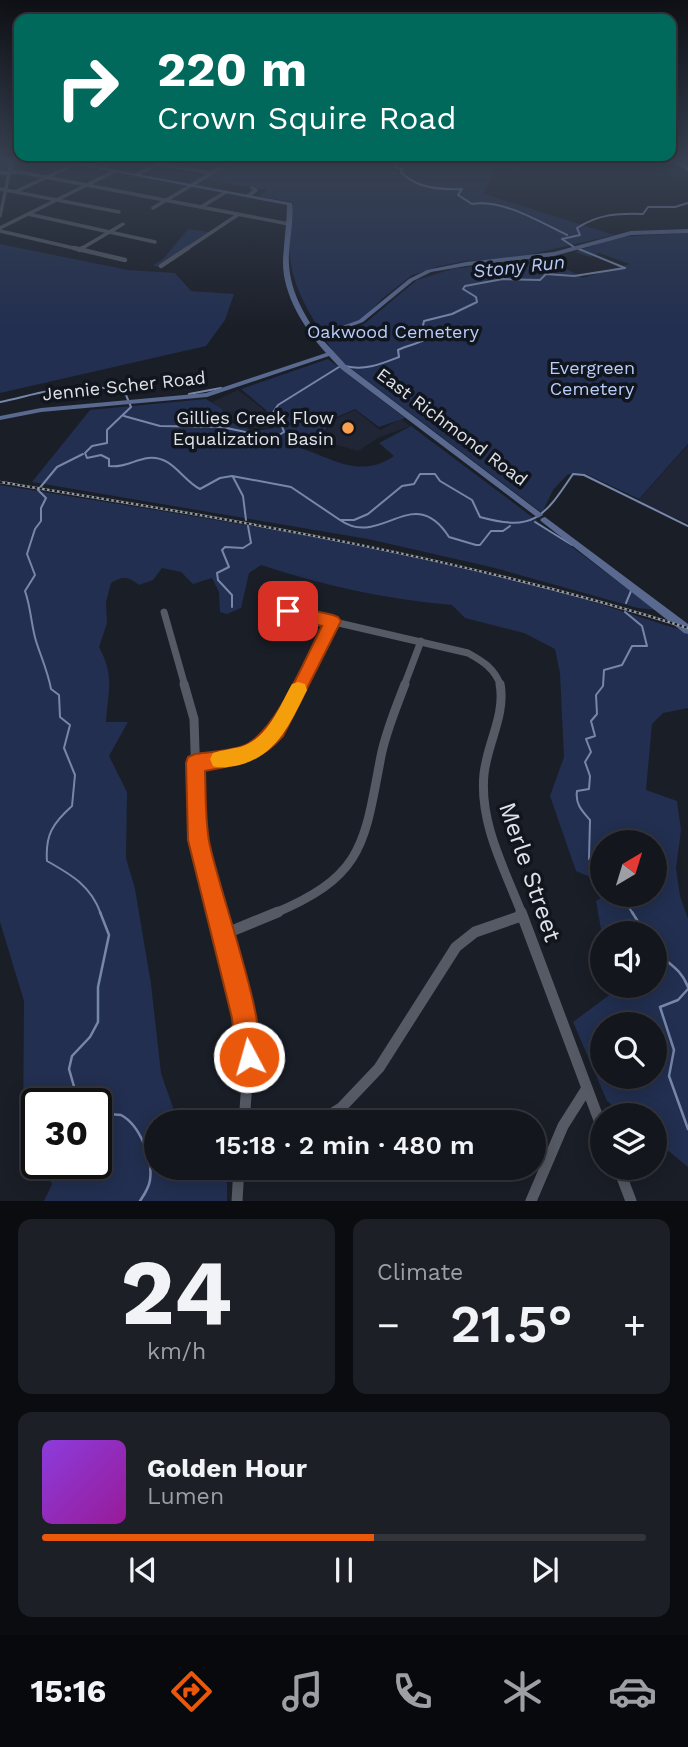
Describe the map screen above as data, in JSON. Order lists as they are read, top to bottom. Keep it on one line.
{"streets":{"street":["Jennie Scher Road","East Richmond Road","Merle Street"]},"crossings":[["Jennie Scher Road","East Richmond Road"]],"water":["Stony Run"],"parks":["Oakwood Cemetery","Evergreen Cemetery"],"places":["Gillies Creek Flow Equalization Basin"],"north":"top right","page":{"turn":["220 m","Crown Squire Road"],"limit":"30","trip":"15:18 · 2 min · 480 m","tile":[["24","km/h"],"Climate"],"heat":["−","21.5°","+"],"song":["Golden Hour","Lumen"],"tabs":"15:16"}}
